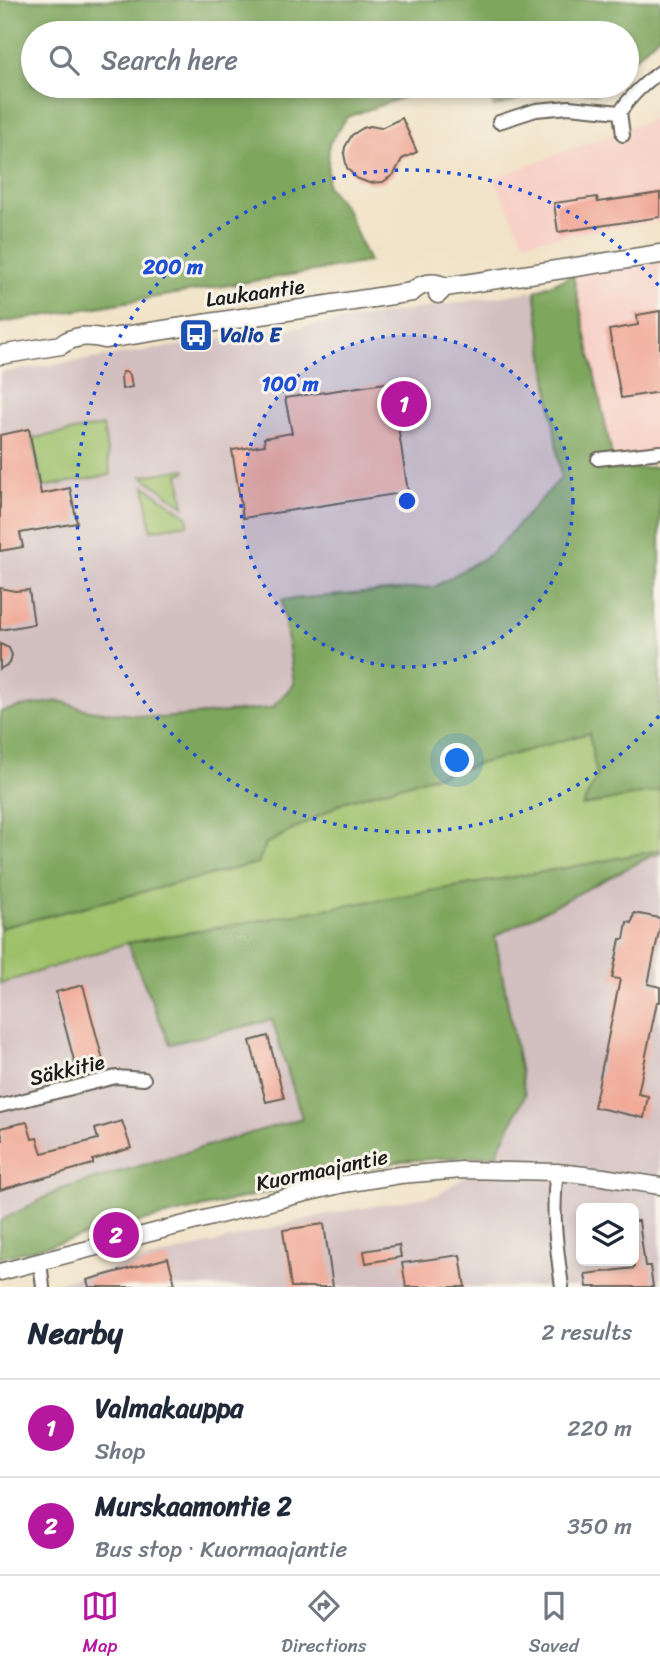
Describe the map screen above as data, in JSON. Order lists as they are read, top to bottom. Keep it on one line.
{"streets":{"main road":["Laukaantie"],"street":["Säkkitie","Kuormaajantie"]},"places":{"bus stop":["Valio E"]},"page":{"search":"Search here","pins":["1","2"],"heading":["Nearby","2 results"],"list":[{"mark":"1","name":"Valmakauppa","note":"Shop","value":"220 m"},{"mark":"2","name":"Murskaamontie 2","note":"Bus stop · Kuormaajantie","value":"350 m"}],"nav":["Map","Directions","Saved"]},"rings":["200 m","100 m"]}
